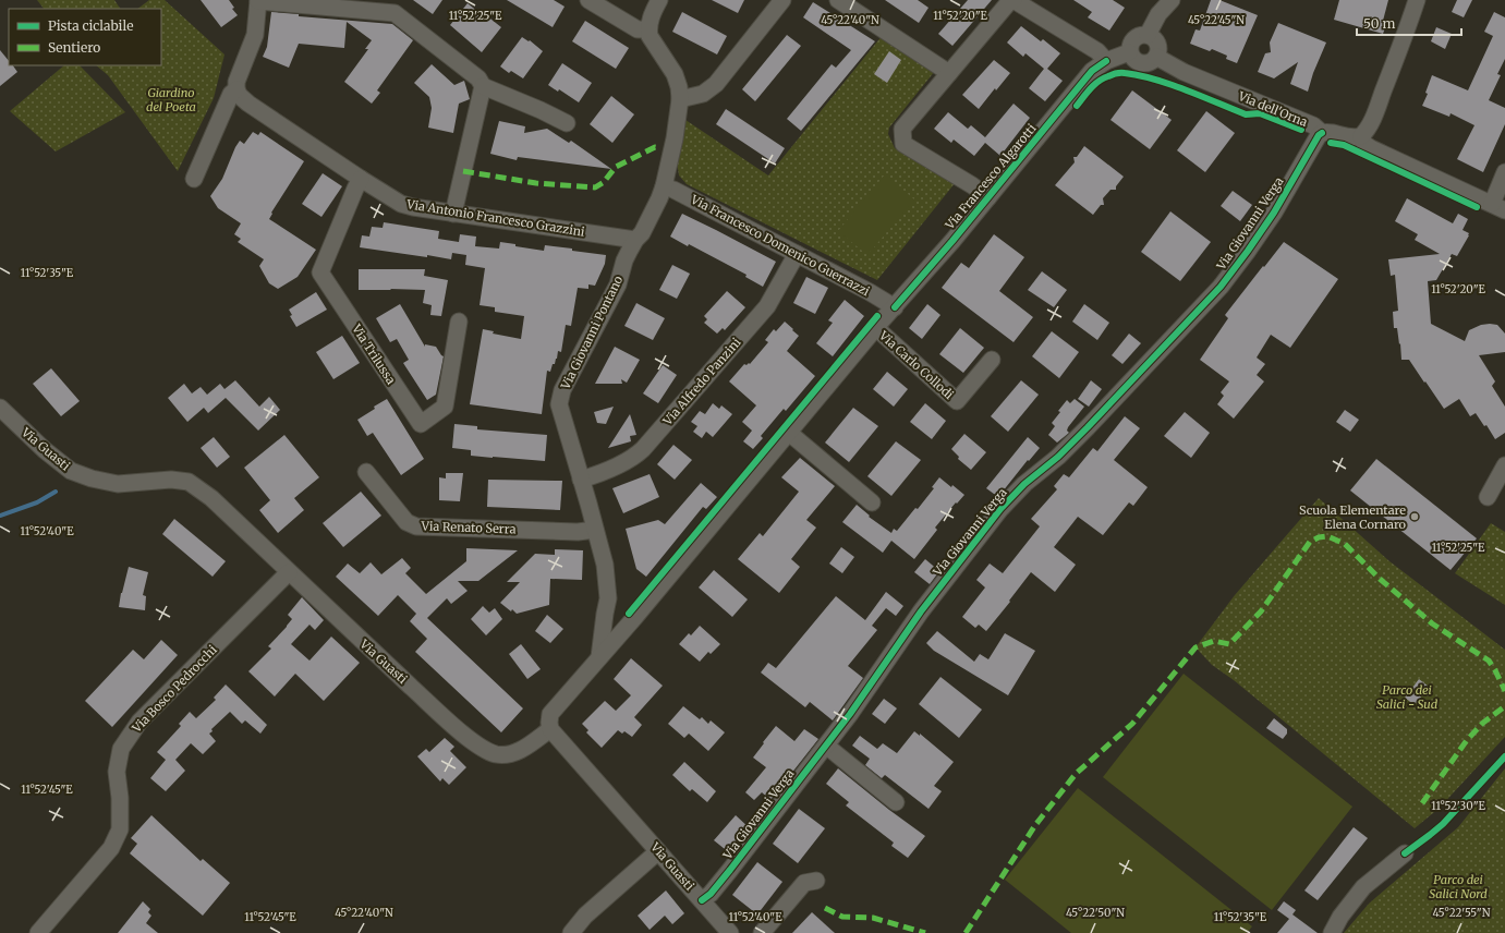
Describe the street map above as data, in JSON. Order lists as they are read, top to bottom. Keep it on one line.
{"streets":{"street":["Via dell'Orna","Via Francesco Algarotti","Via Antonio Francesco Grazzini","Via Giovanni Verga","Via Francesco Domenico Guerrazzi","Via Giovanni Pontano","Via Trilussa","Via Carlo Collodi","Via Alfredo Panzini","Via Guasti","Via Renato Serra","Via Bosco Pedrocchi"]},"crossings":[["Via dell'Orna","Via Francesco Algarotti"],["Via dell'Orna","Via Giovanni Verga"],["Via Francesco Algarotti","Via Francesco Domenico Guerrazzi"],["Via Francesco Algarotti","Via Giovanni Pontano"],["Via Francesco Algarotti","Via Carlo Collodi"],["Via Francesco Algarotti","Via Guasti"],["Via Antonio Francesco Grazzini","Via Giovanni Pontano"],["Via Antonio Francesco Grazzini","Via Trilussa"],["Via Giovanni Verga","Via Guasti"],["Via Francesco Domenico Guerrazzi","Via Giovanni Pontano"],["Via Francesco Domenico Guerrazzi","Via Alfredo Panzini"],["Via Giovanni Pontano","Via Alfredo Panzini"],["Via Giovanni Pontano","Via Renato Serra"],["Via Guasti","Via Bosco Pedrocchi"]],"parks":["Giardino del Poeta","Parco dei Salici - Sud","Parco dei Salici Nord"],"places":["Scuola Elementare Elena Cornaro"],"legend":["Pista ciclabile","Sentiero"],"scale_bar":"50 m","coordinates":["11°52'25\"E","11°52'20\"E","45°22'40\"N","45°22'45\"N","11°52'35\"E","11°52'40\"E","11°52'45\"E","11°52'30\"E","45°22'50\"N","45°22'55\"N"]}
